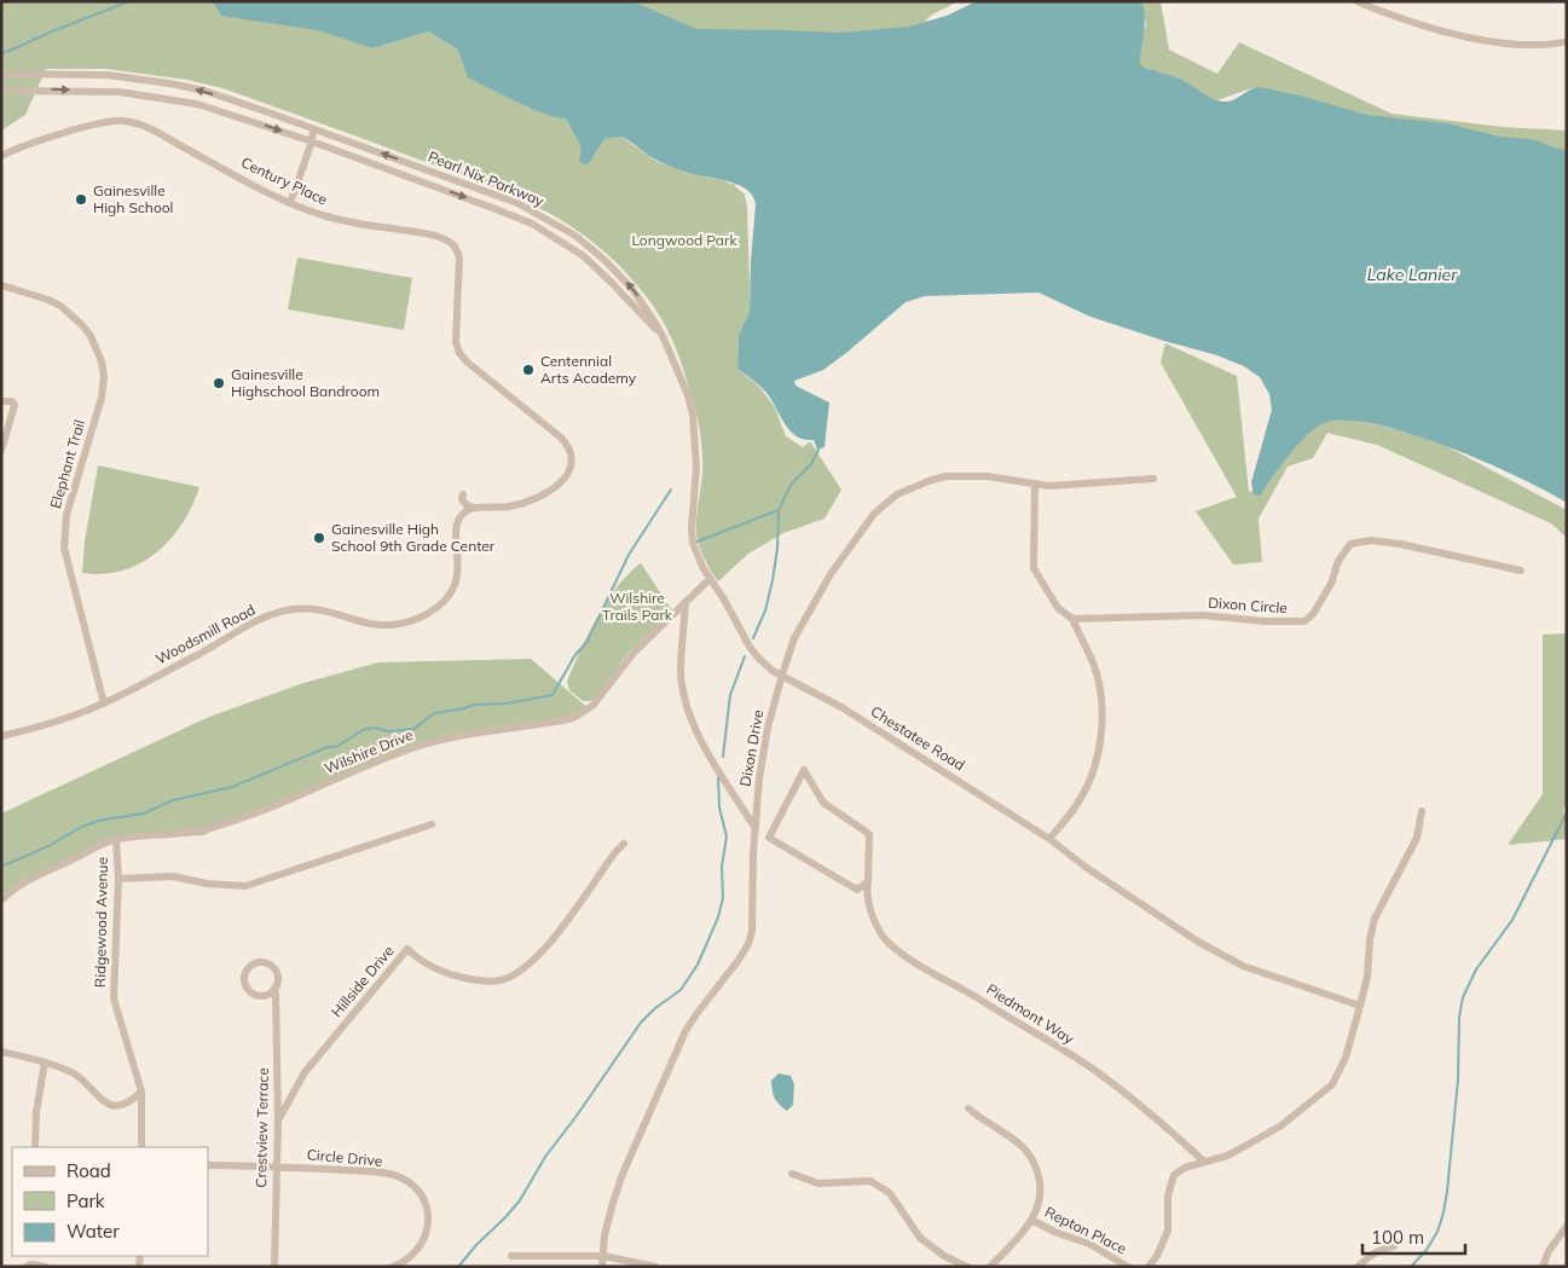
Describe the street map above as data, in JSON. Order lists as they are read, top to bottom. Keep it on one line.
{"streets":{"street":["Pearl Nix Parkway","Century Place","Elephant Trail","Dixon Circle","Woodsmill Road","Chestatee Road","Dixon Drive","Wilshire Drive","Ridgewood Avenue","Hillside Drive","Piedmont Way","Crestview Terrace","Circle Drive","Repton Place"]},"crossings":[["Pearl Nix Parkway","Chestatee Road"],["Century Place","Woodsmill Road"],["Elephant Trail","Woodsmill Road"],["Chestatee Road","Dixon Drive"],["Chestatee Road","Wilshire Drive"],["Wilshire Drive","Ridgewood Avenue"],["Hillside Drive","Crestview Terrace"],["Crestview Terrace","Circle Drive"]],"water":["Lake Lanier"],"parks":["Longwood Park","Wilshire Trails Park"],"places":["Gainesville High School","Centennial Arts Academy","Gainesville Highschool Bandroom","Gainesville High School 9th Grade Center"],"legend":["Road","Park","Water"],"scale_bar":"100 m"}
